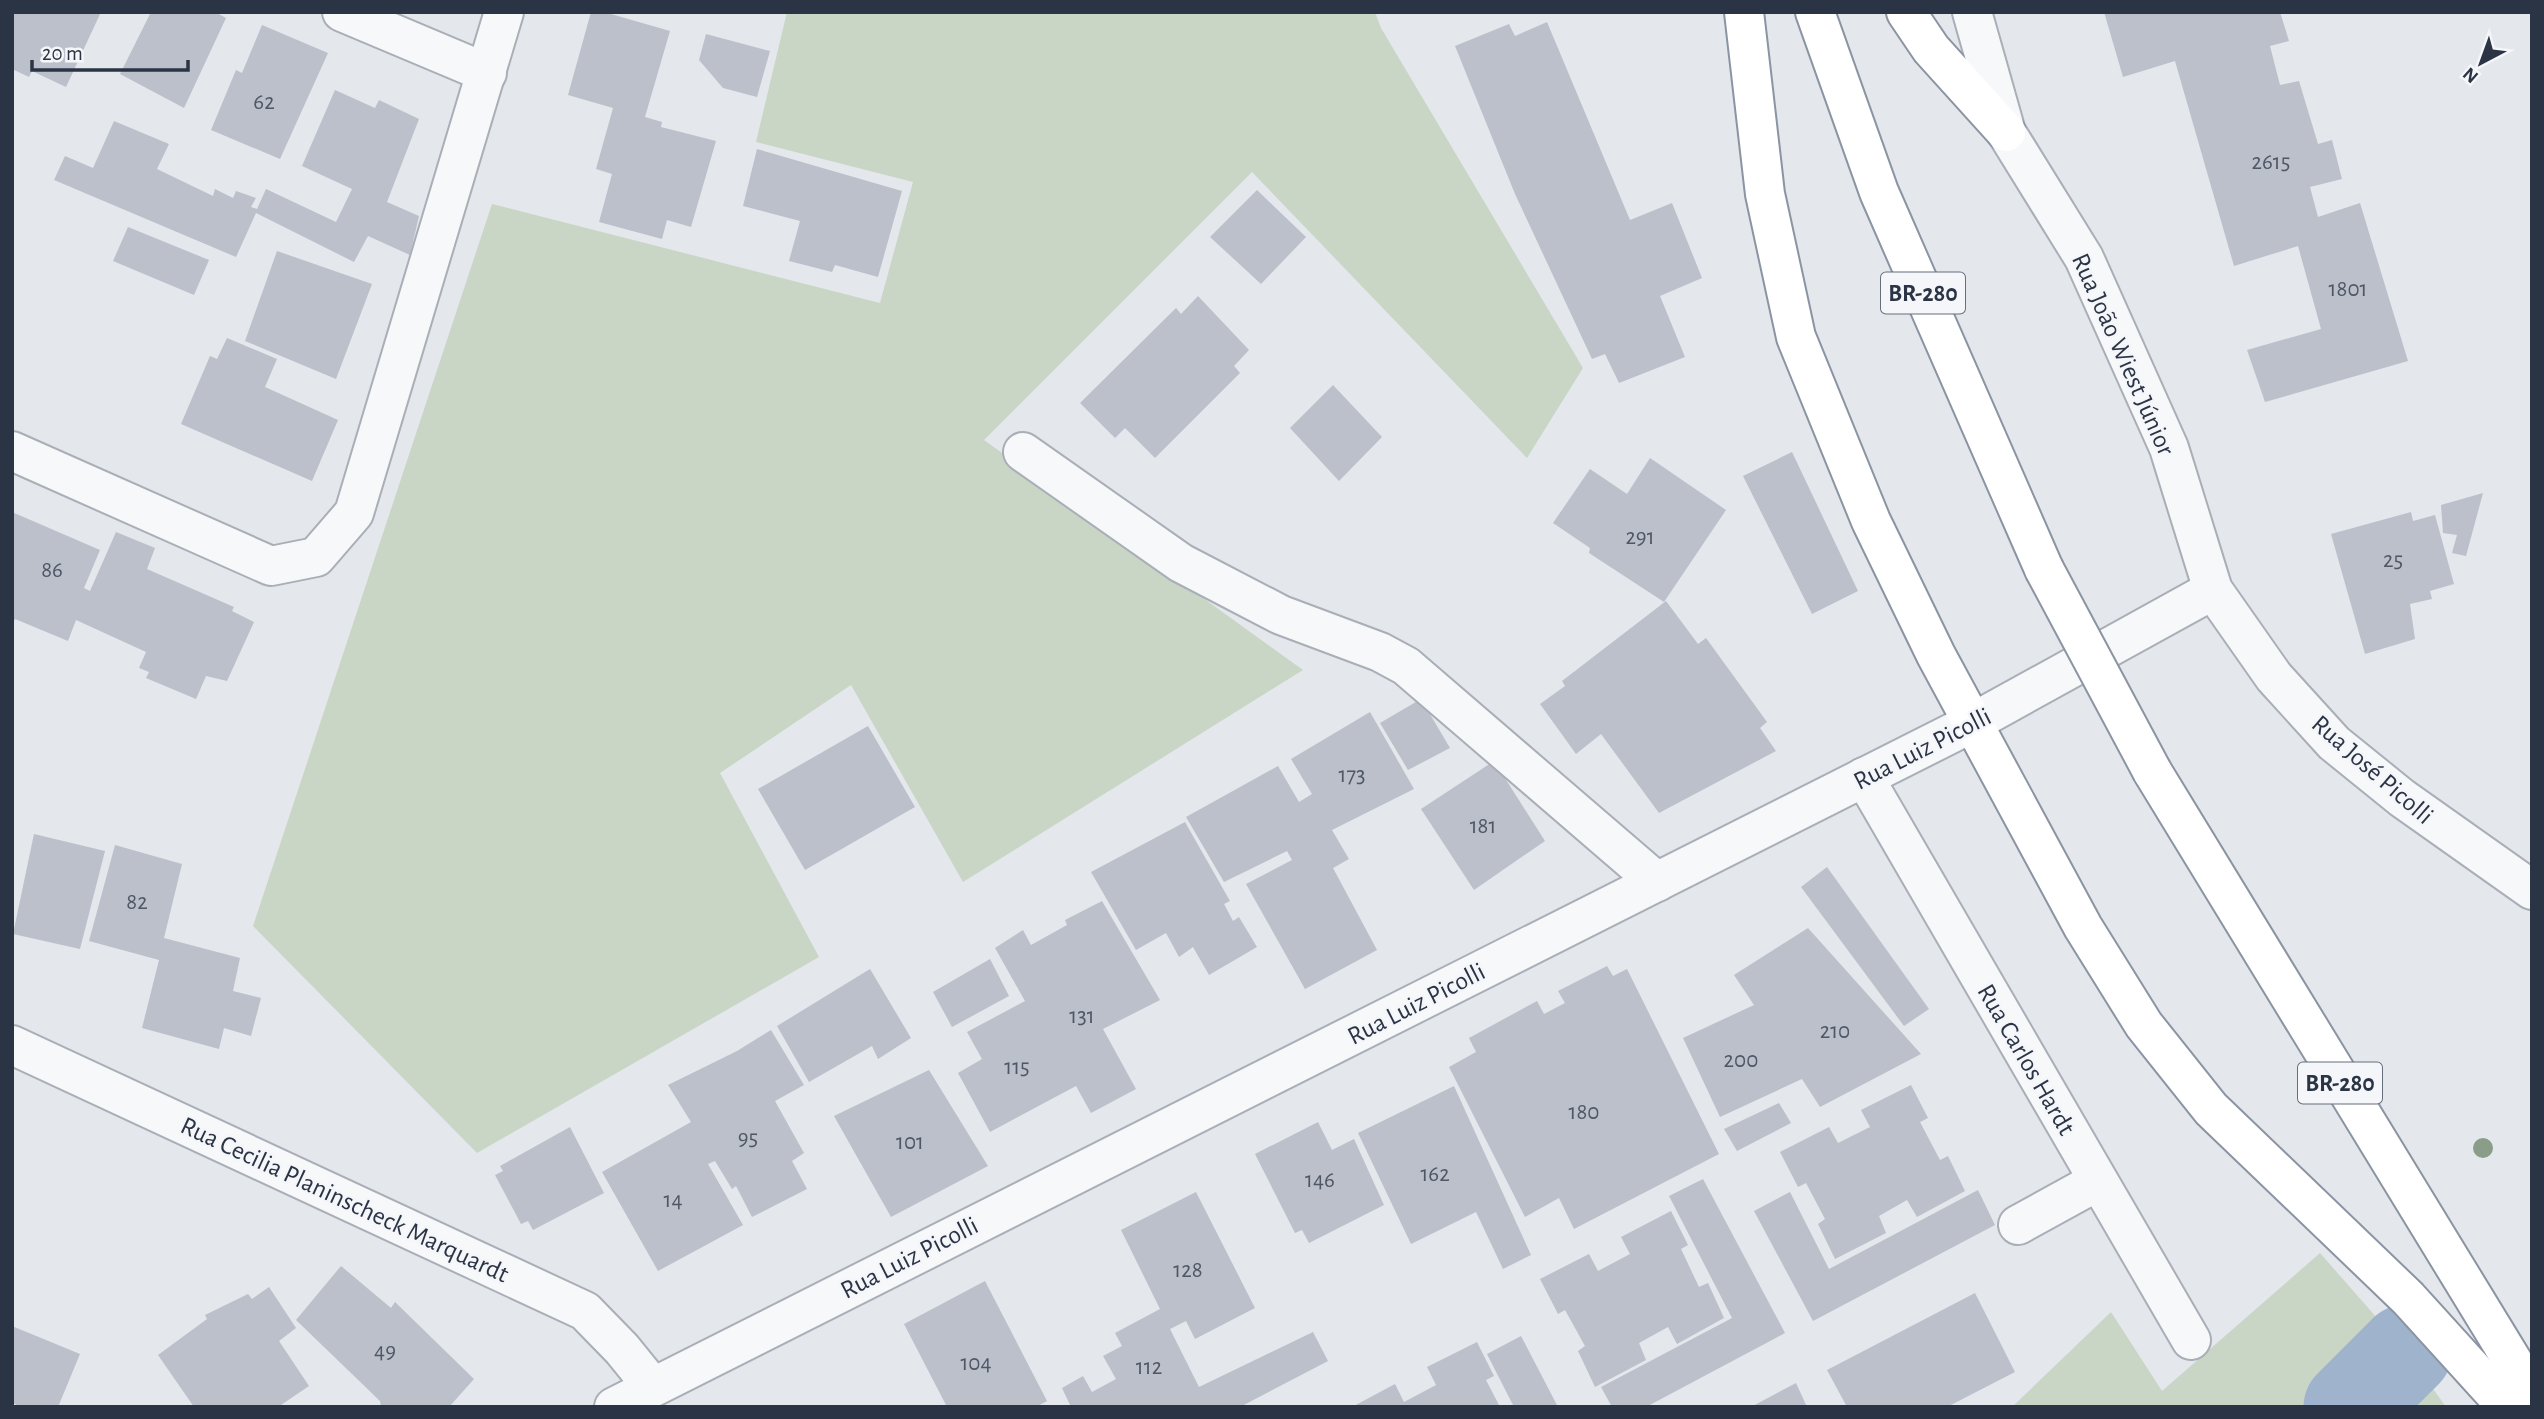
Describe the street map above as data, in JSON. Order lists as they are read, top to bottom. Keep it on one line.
{"streets":{"highway":["BR-280"],"street":["Rua João Wiest Júnior","Rua Luiz Picolli","Rua José Picolli","Rua Carlos Hardt","Rua Cecilia Planinscheck Marquardt"]},"crossings":[["Rua João Wiest Júnior","Rua Luiz Picolli"],["Rua João Wiest Júnior","Rua José Picolli"],["Rua Luiz Picolli","Rua José Picolli"],["Rua Luiz Picolli","Rua Carlos Hardt"],["Rua Luiz Picolli","Rua Cecilia Planinscheck Marquardt"]],"house_numbers":["62","2615","1801","291","25","86","173","181","82","131","210","200","115","180","95","101","162","146","14","128","49","104","112"],"scale_bar":"20 m","north":"bottom left"}
